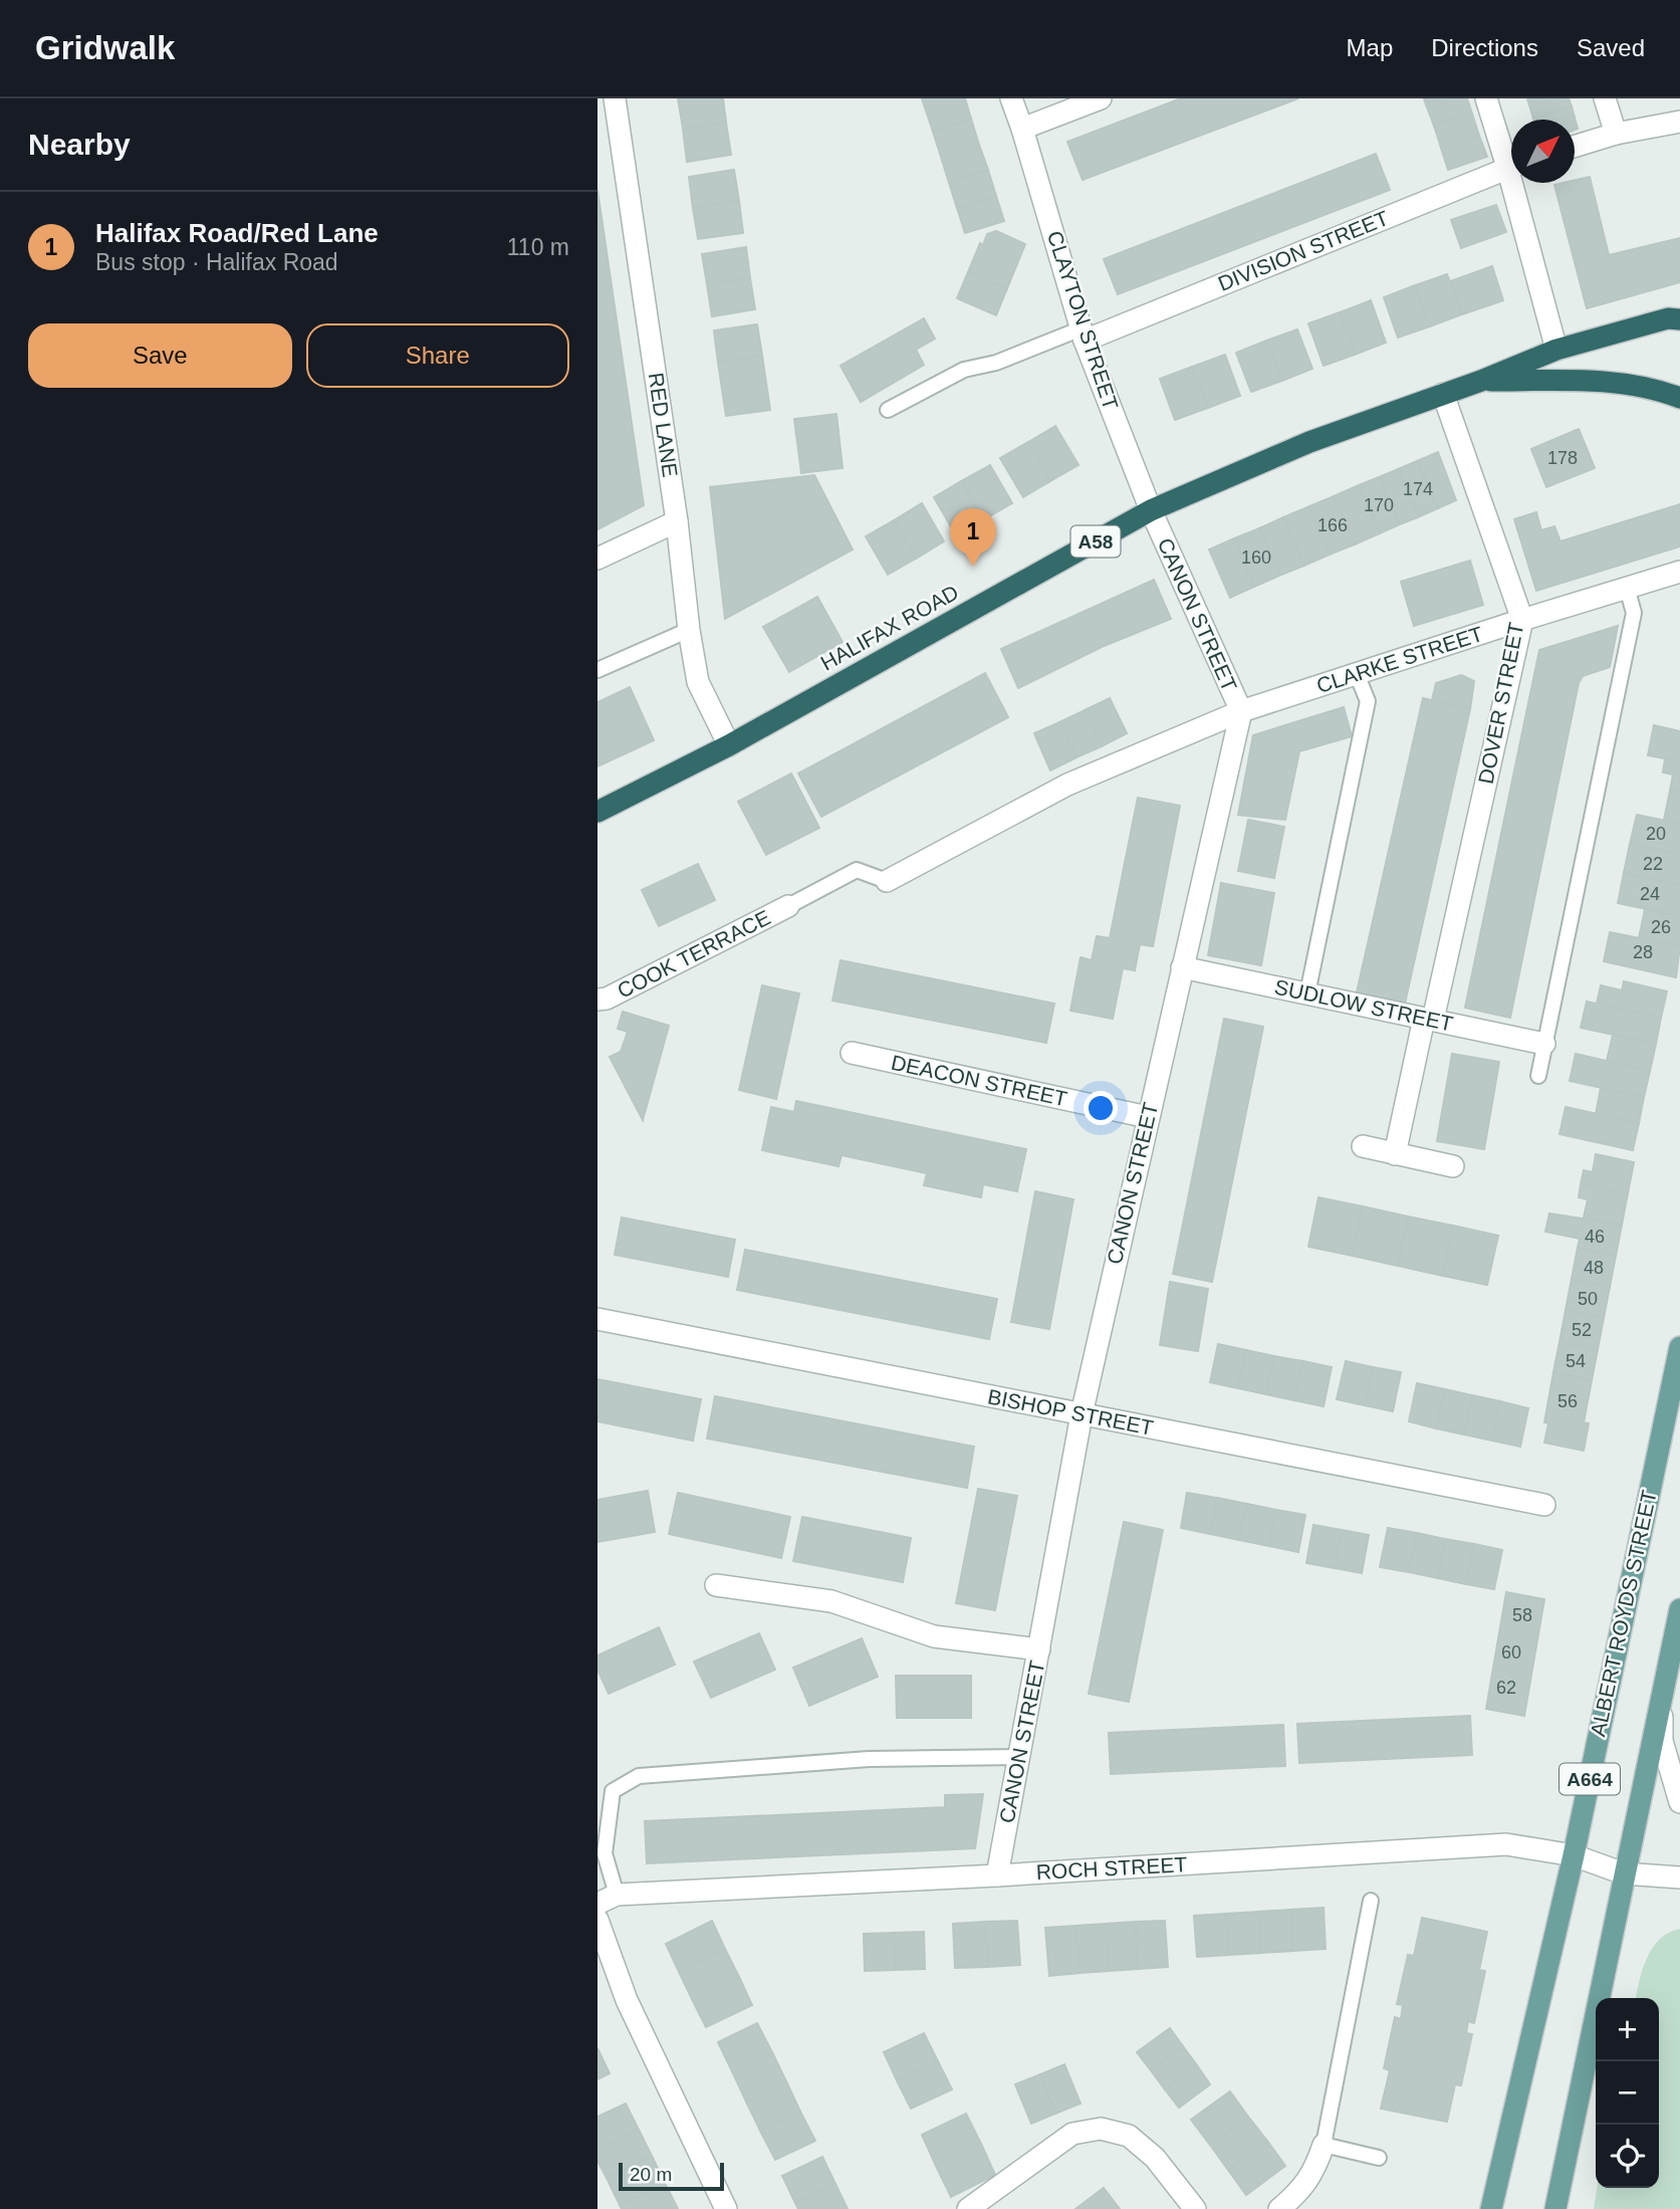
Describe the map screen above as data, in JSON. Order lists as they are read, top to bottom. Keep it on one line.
{"streets":{"highway":["A58","HALIFAX ROAD"],"main road":["ALBERT ROYDS STREET","A664"],"street":["DIVISION STREET","CLAYTON STREET","RED LANE","CANON STREET","CLARKE STREET","DOVER STREET","COOK TERRACE","SUDLOW STREET","DEACON STREET","BISHOP STREET","ROCH STREET"]},"crossings":[["DIVISION STREET","CLAYTON STREET"],["CLAYTON STREET","CANON STREET"],["CLAYTON STREET","HALIFAX ROAD"],["RED LANE","HALIFAX ROAD"],["CANON STREET","HALIFAX ROAD"],["CANON STREET","CLARKE STREET"],["CANON STREET","SUDLOW STREET"],["CANON STREET","DEACON STREET"],["CANON STREET","BISHOP STREET"],["CANON STREET","ROCH STREET"],["HALIFAX ROAD","DOVER STREET"],["CLARKE STREET","DOVER STREET"],["DOVER STREET","SUDLOW STREET"],["ALBERT ROYDS STREET","ROCH STREET"],["A664","ROCH STREET"]],"house_numbers":["178","174","170","166","160","20","22","24","26","28","46","48","50","52","54","56","58","60","62"],"scale_bar":"20 m","north":"top right","page":{"header":"Gridwalk","nav":["Map","Directions","Saved"],"heading":"Nearby","list":[{"mark":"1","name":"Halifax Road/Red Lane","note":"Bus stop · Halifax Road","value":"110 m"}],"buttons":["Save","Share"],"pins":"1","map_buttons":["+","−"],"scale":"20 m"}}
